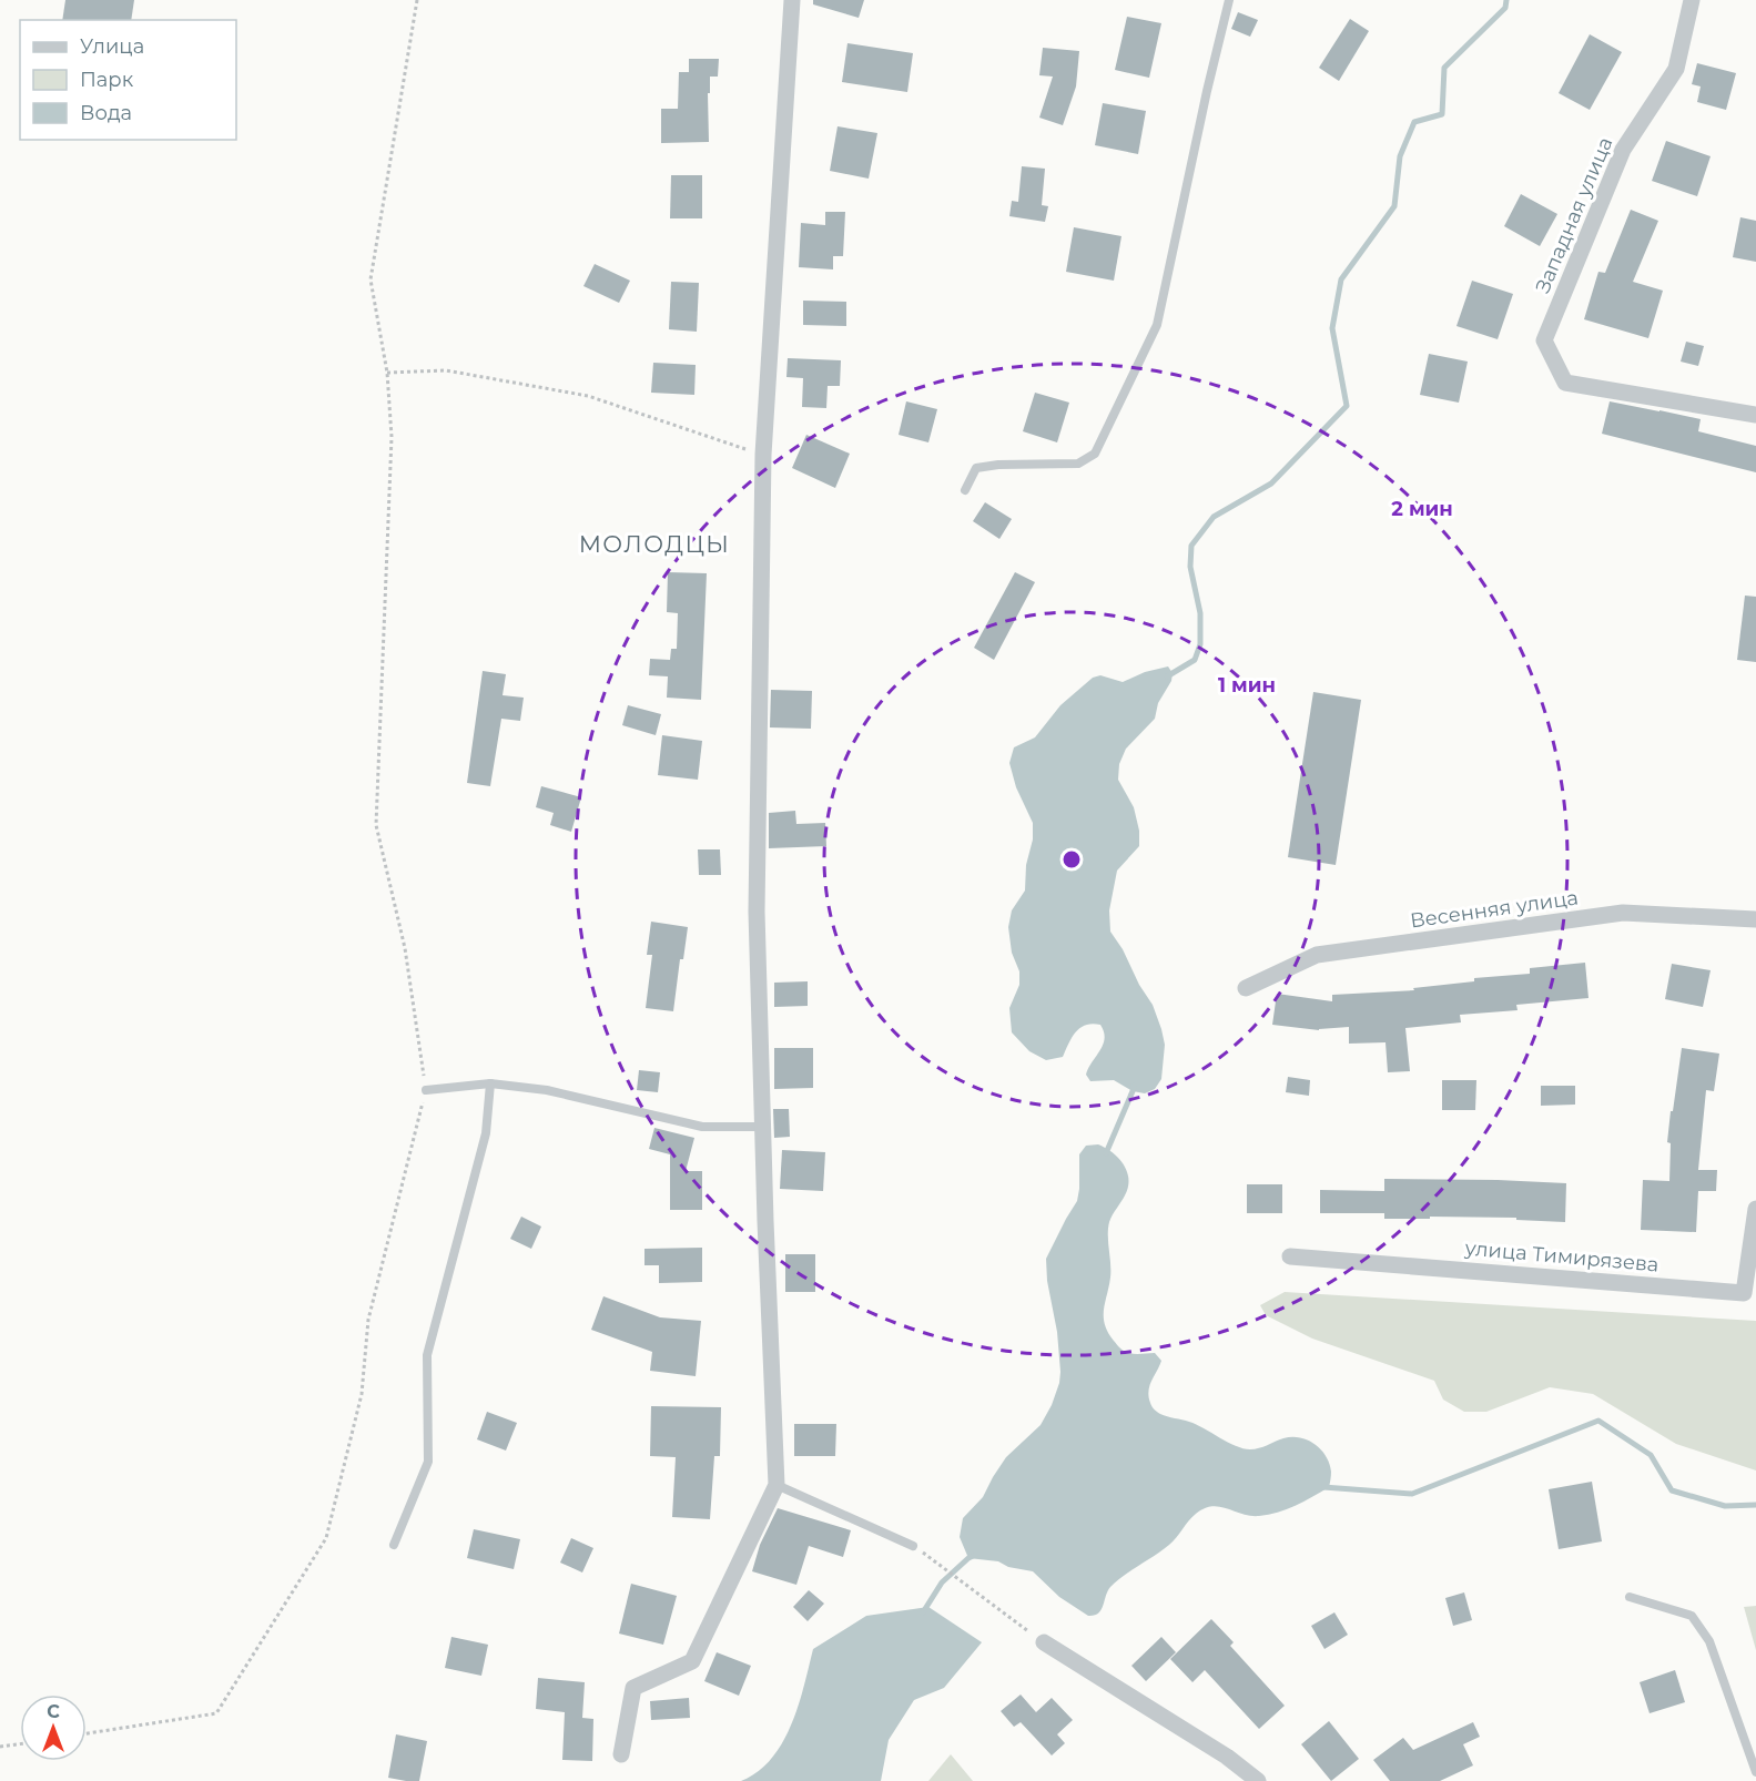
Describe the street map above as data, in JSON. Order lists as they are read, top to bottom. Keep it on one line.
{"streets":{"street":["Западная улица","Весенняя улица","улица Тимирязева"]},"districts":["МОЛОДЦЫ"],"legend":["Улица","Парк","Вода"],"north":"top","rings":["2 мин","1 мин"]}
